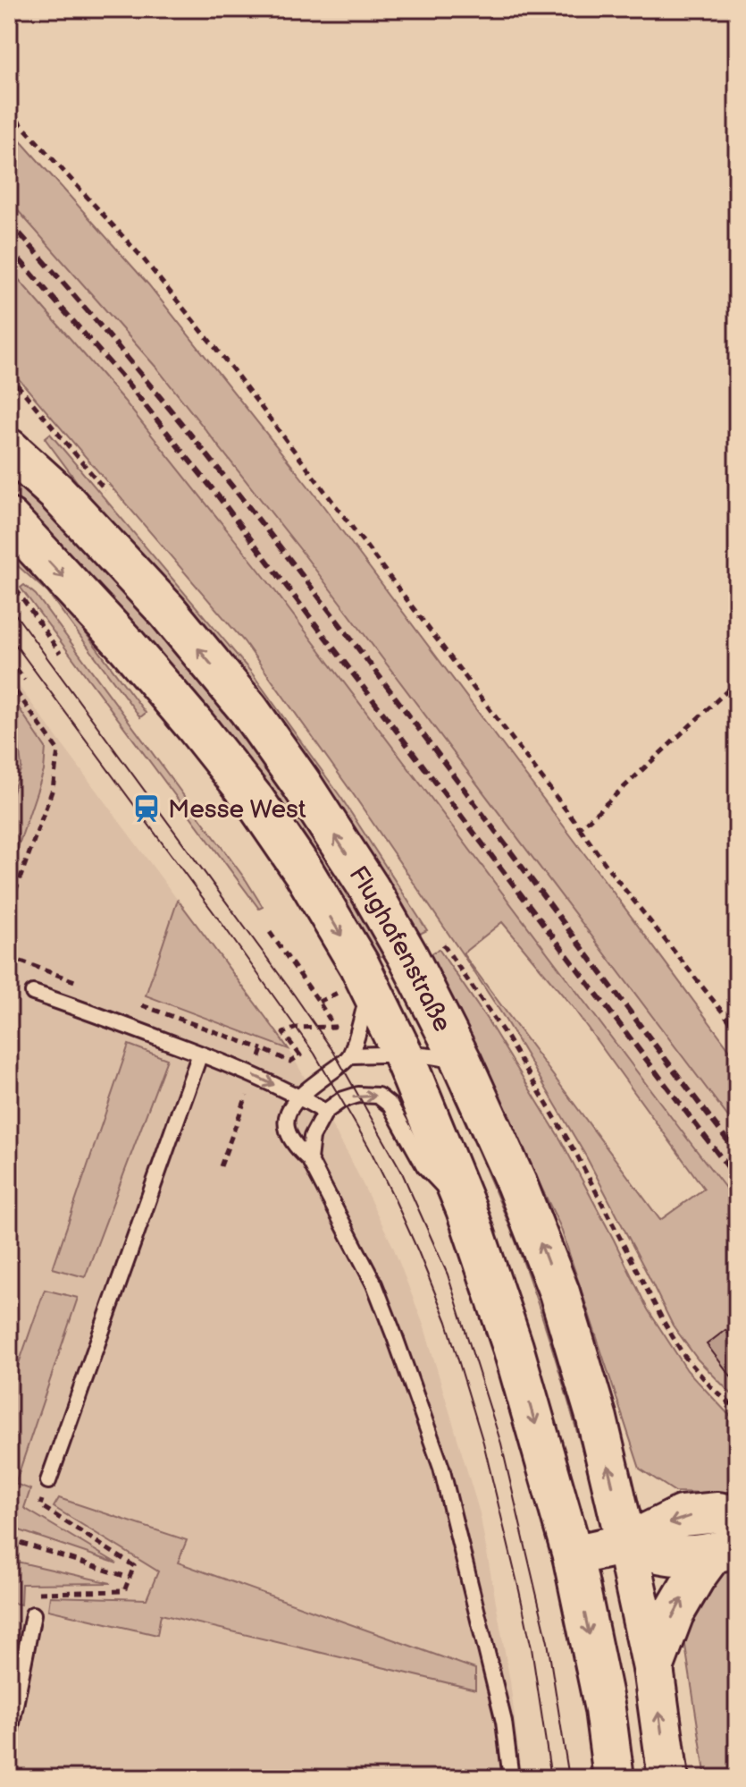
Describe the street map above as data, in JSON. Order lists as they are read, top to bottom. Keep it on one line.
{"streets":{"main road":["Flughafenstraße"]},"places":{"station":["Messe West"]}}
